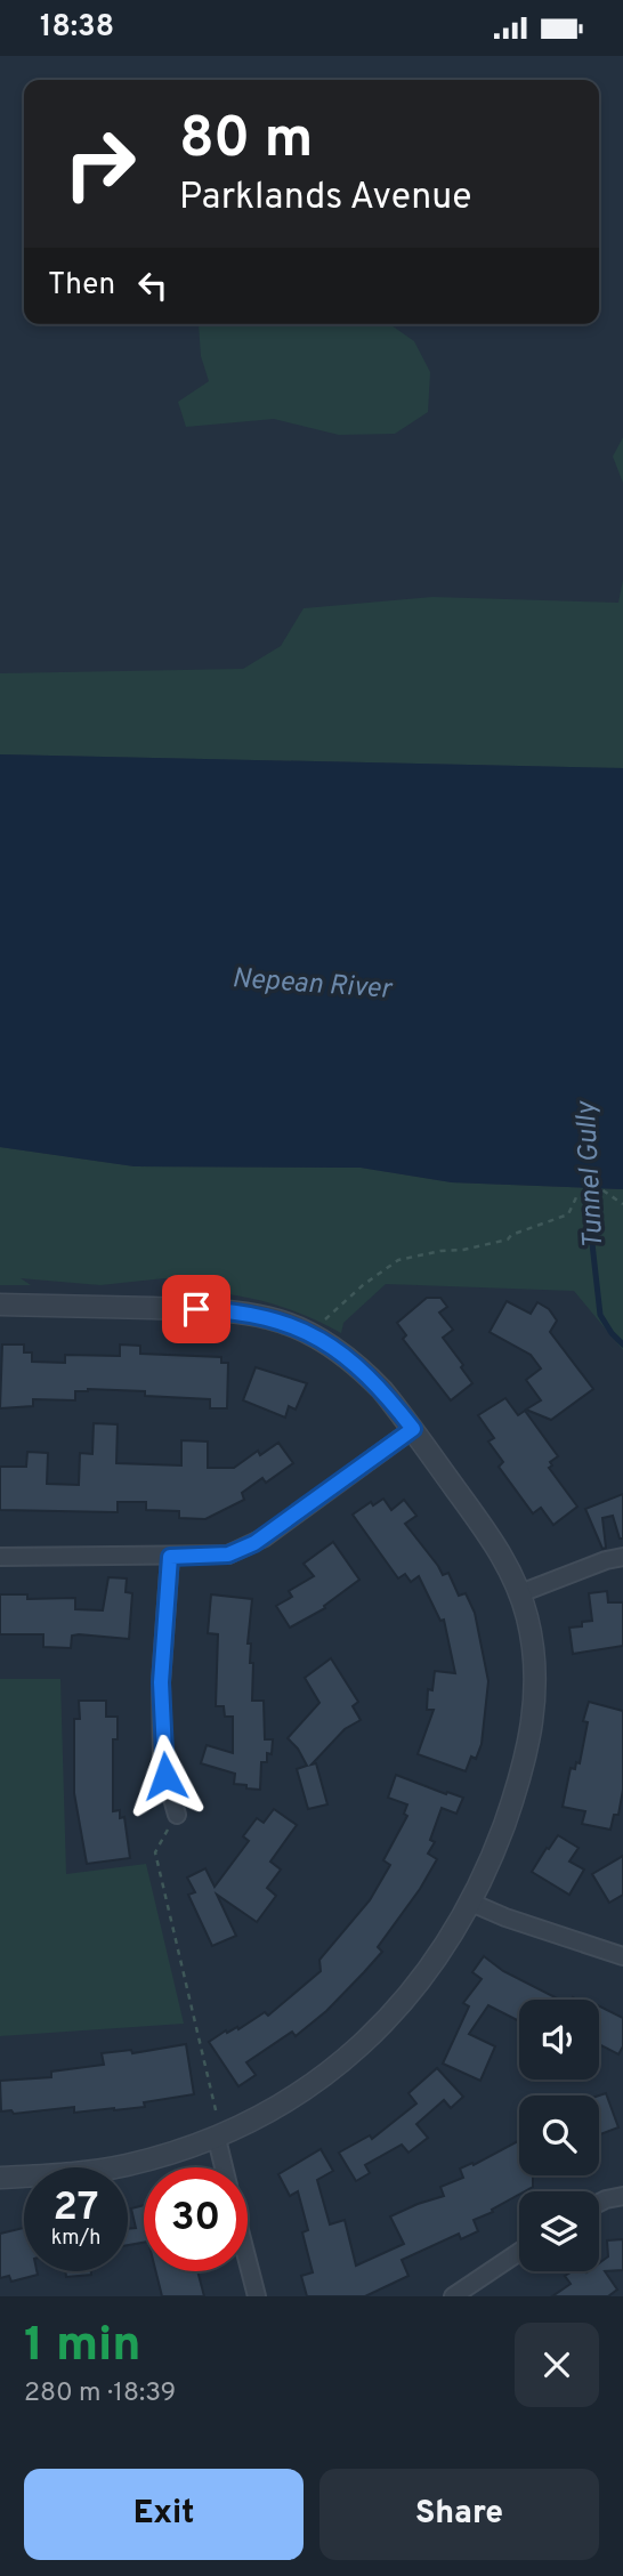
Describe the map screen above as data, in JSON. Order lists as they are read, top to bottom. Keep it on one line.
{"water":["Nepean River","Tunnel Gully"],"page":{"status":"18:38","turn":["80 m","Parklands Avenue"],"then":"Then","speed":"27 km/h","limit":"30","heading":["1 min","280 m · 18:39"],"buttons":["Exit","Share"]}}
